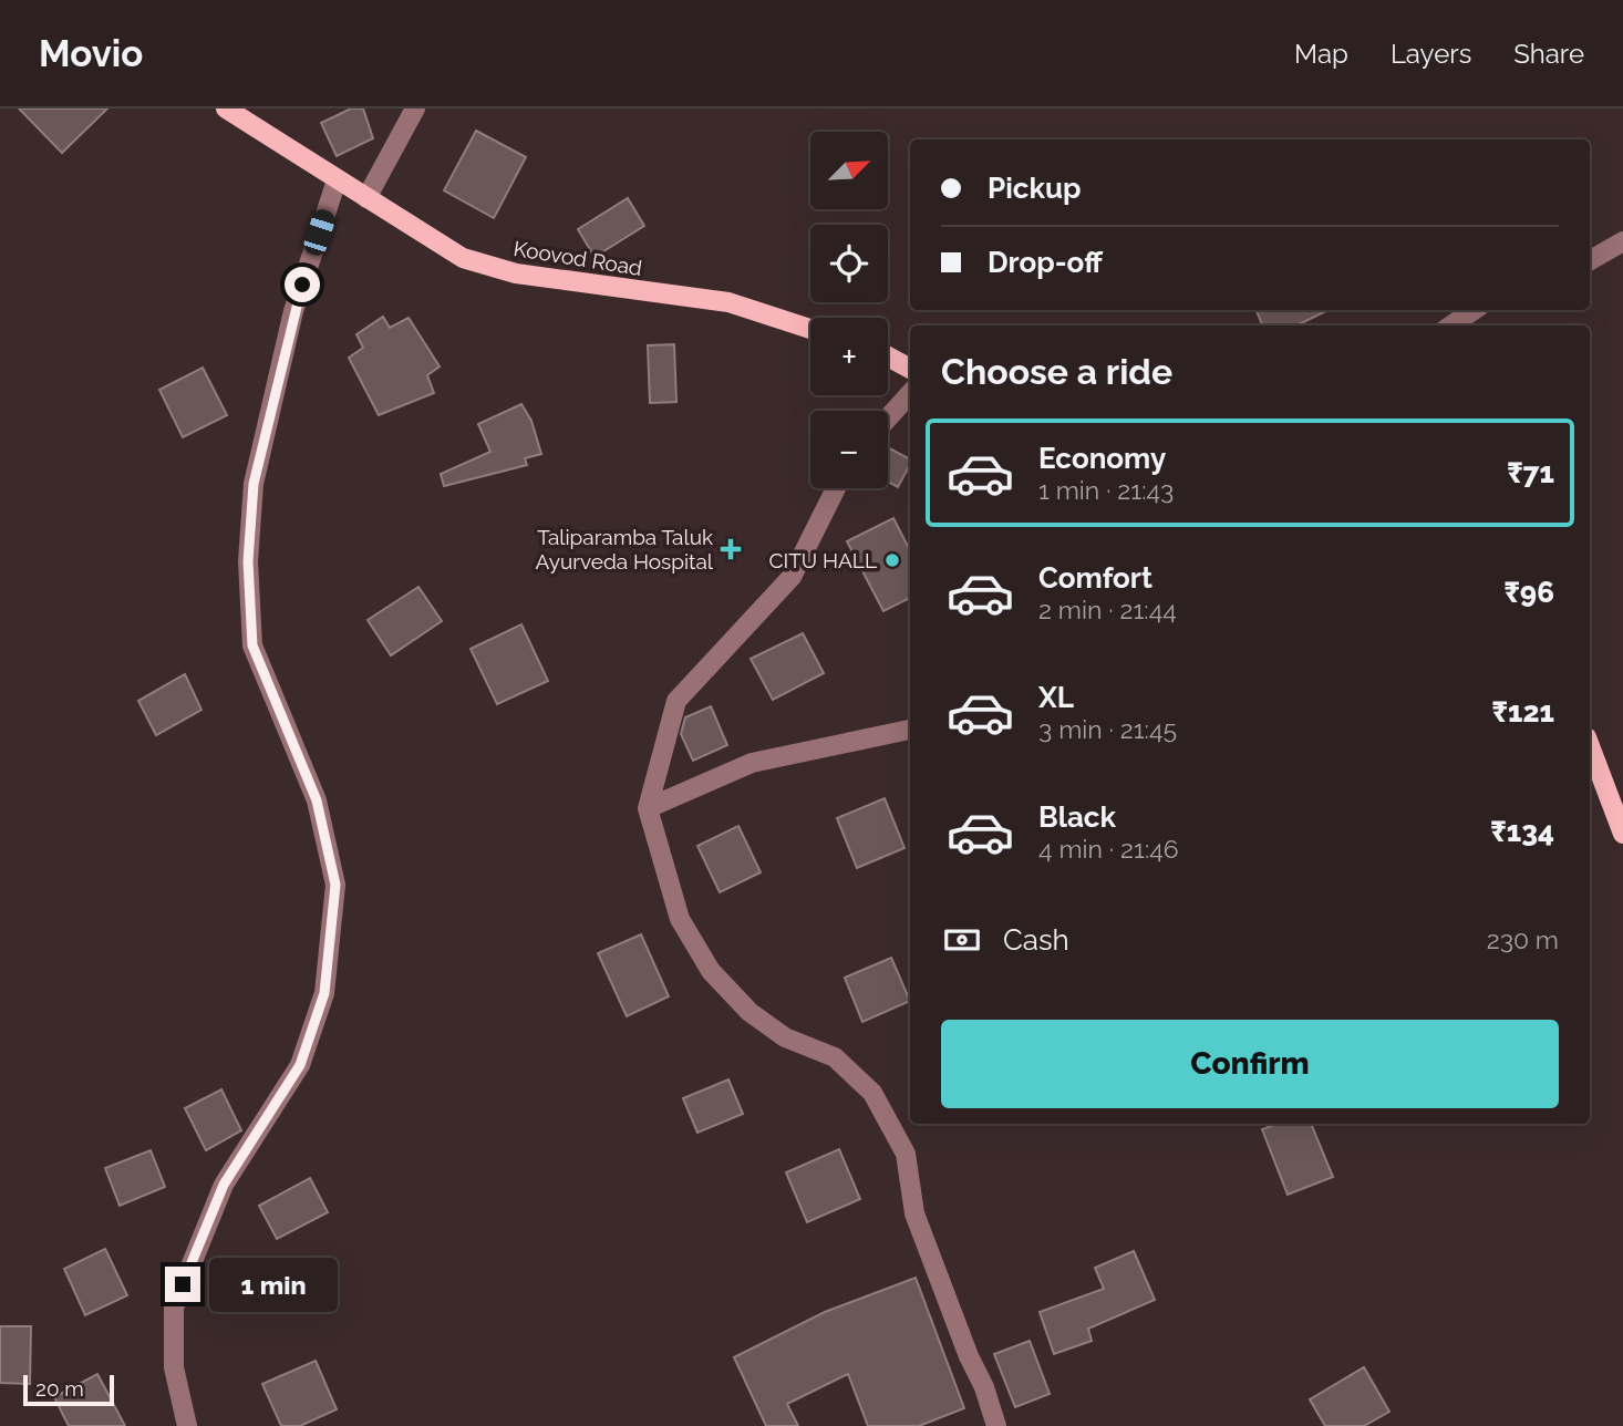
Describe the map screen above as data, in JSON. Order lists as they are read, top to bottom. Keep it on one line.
{"streets":{"main road":["Koovod Road"]},"places":{"health":["Taliparamba Taluk Ayurveda Hospital"],"other":["CITU HALL"]},"scale_bar":"20 m","north":"top right","page":{"header":"Movio","nav":["Map","Layers","Share"],"map_buttons":["+","−"],"banner":["Pickup","Drop-off"],"heading":"Choose a ride","list":[{"name":"Economy","note":"1 min · 21:43","value":"₹71"},{"name":"Comfort","note":"2 min · 21:44","value":"₹96"},{"name":"XL","note":"3 min · 21:45","value":"₹121"},{"name":"Black","note":"4 min · 21:46","value":"₹134"}],"pay":["Cash","230 m"],"buttons":"Confirm","bubble":"1 min","scale":"20 m"}}
